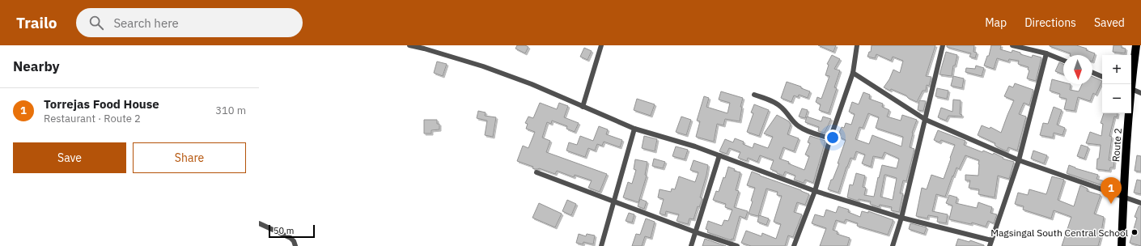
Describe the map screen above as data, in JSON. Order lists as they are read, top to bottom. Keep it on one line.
{"streets":{"highway":["Route 2"]},"places":["Magsingal South Central School"],"scale_bar":"50 m","north":"bottom","page":{"header":"Trailo","search":"Search here","nav":["Map","Directions","Saved"],"heading":"Nearby","map_buttons":["+","−"],"list":[{"mark":"1","name":"Torrejas Food House","note":"Restaurant · Route 2","value":"310 m"}],"buttons":["Save","Share"],"pins":"1","scale":"50 m"}}
